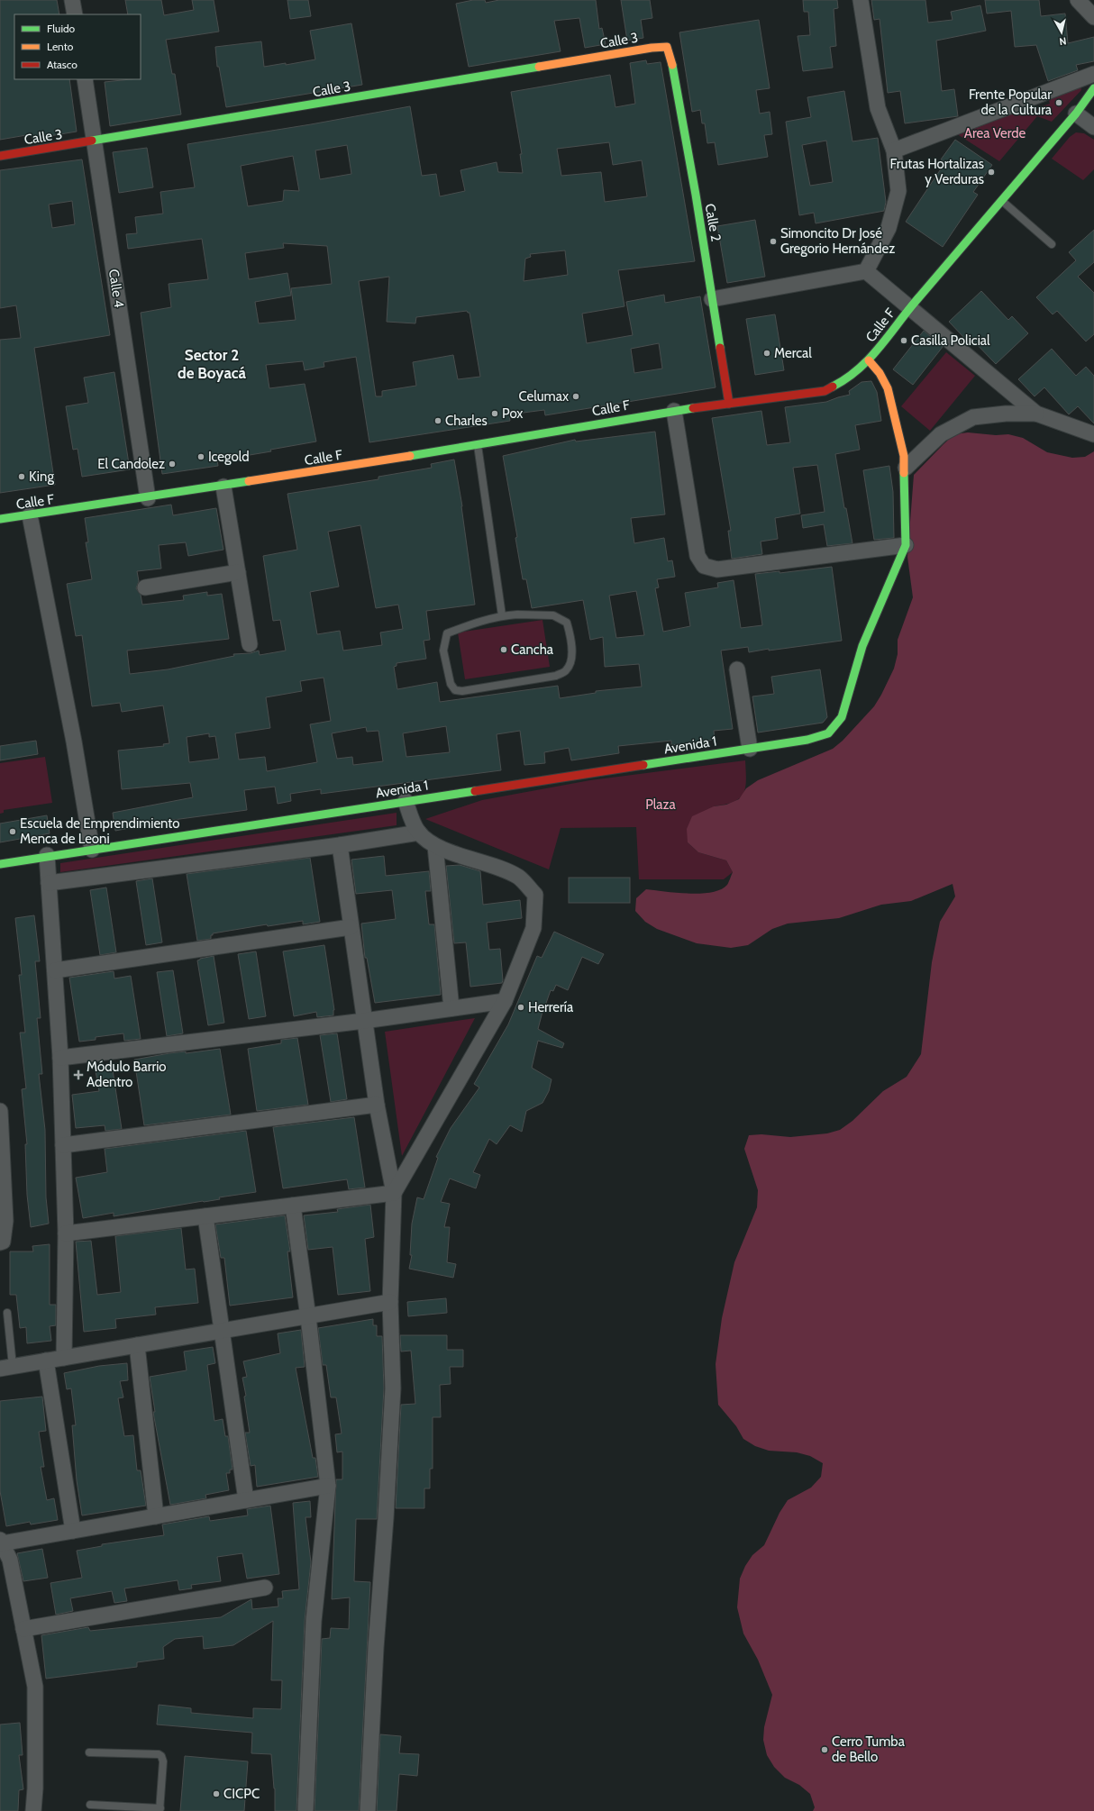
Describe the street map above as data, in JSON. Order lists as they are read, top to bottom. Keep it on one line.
{"streets":{"street":["Calle 3","Calle 2","Calle 4","Calle F","Avenida 1"]},"crossings":[["Calle 3","Calle 2"],["Calle 3","Calle 4"],["Calle 2","Calle F"],["Calle 4","Calle F"]],"districts":["Sector 2 de Boyacá"],"parks":["Area Verde","Plaza"],"places":{"other":["Frente Popular de la Cultura","Frutas Hortalizas y Verduras","Simoncito Dr José Gregorio Hernández","Casilla Policial","Mercal","Celumax","Pox","Charles","Icegold","El Candolez","King","Cancha","Escuela de Emprendimiento Menca de Leoni","Herrería","Cerro Tumba de Bello","CICPC"],"health":["Módulo Barrio Adentro"]},"legend":["Fluido","Lento","Atasco"],"north":"bottom"}
